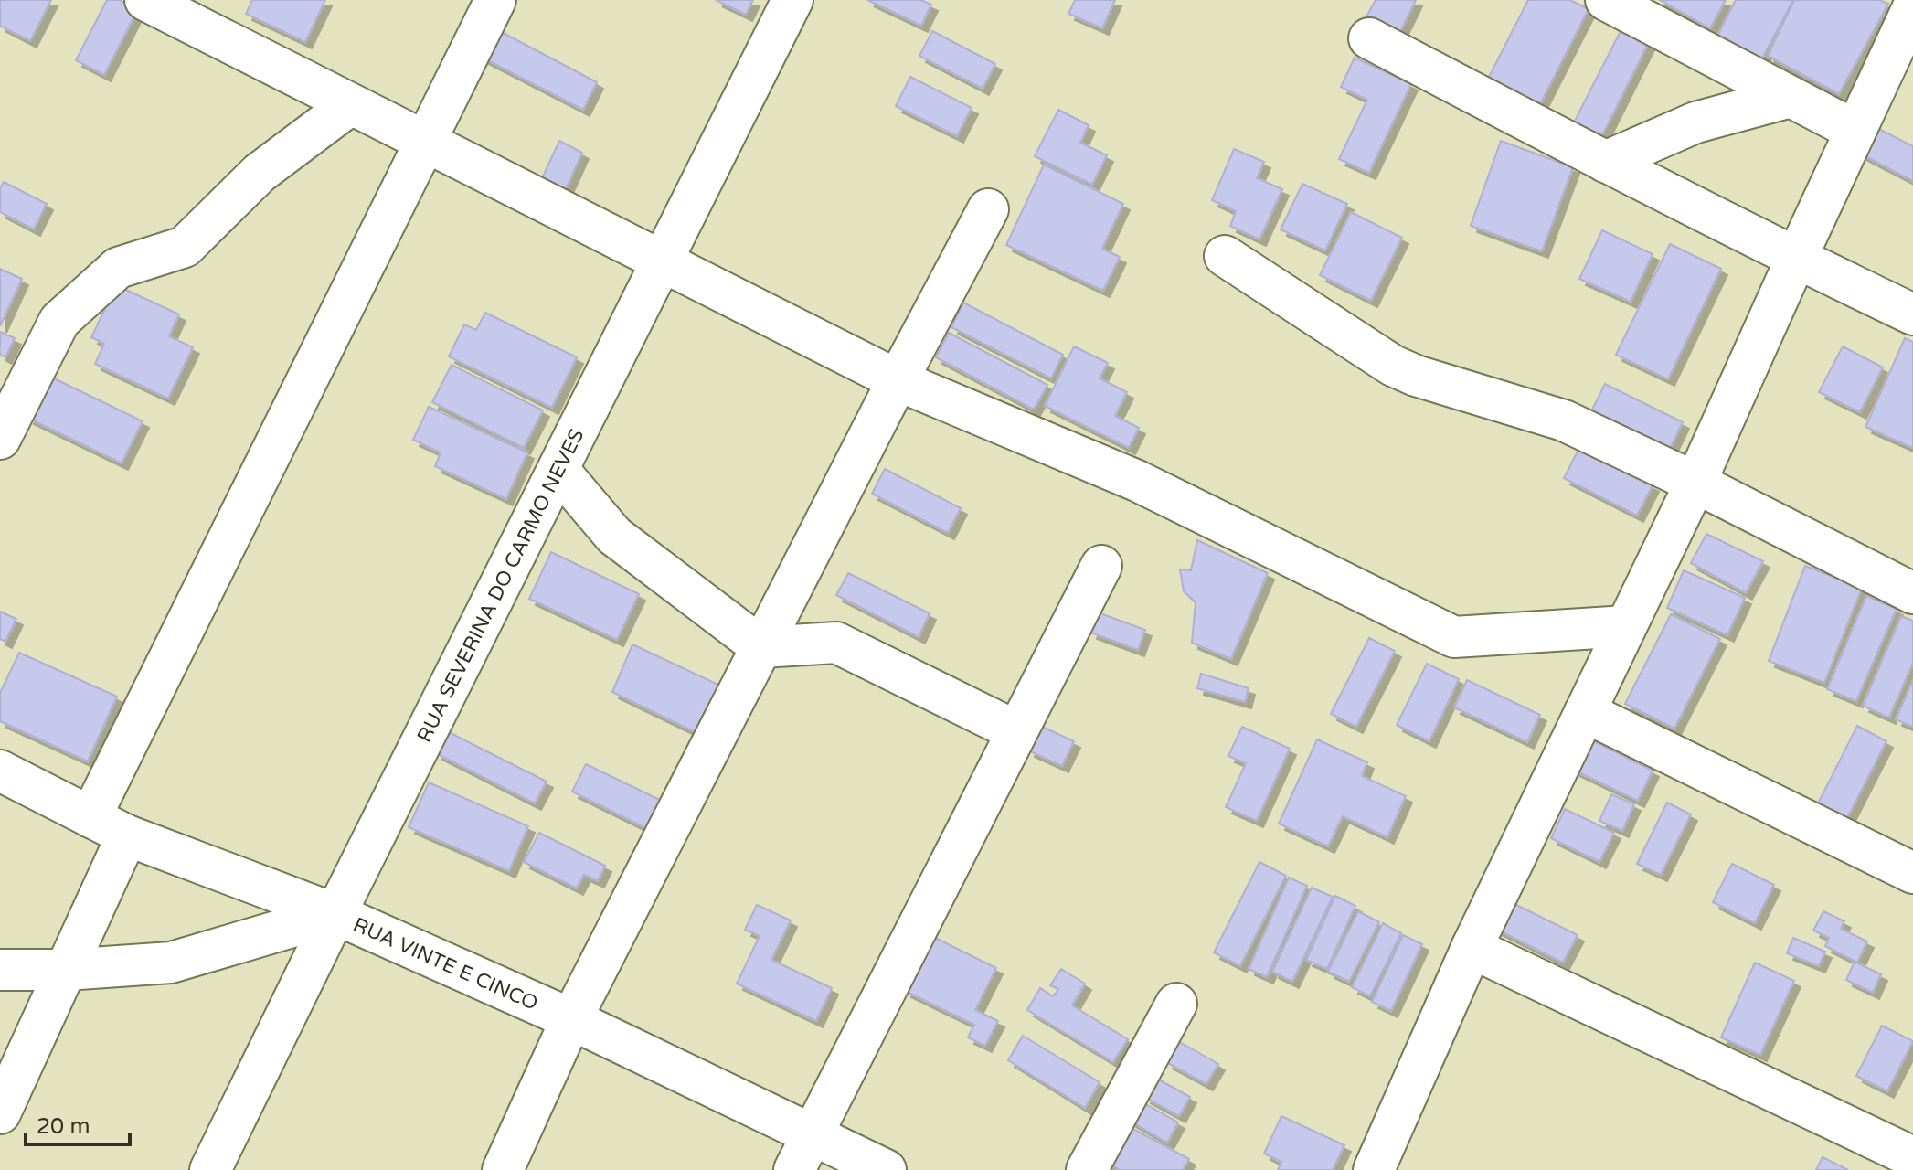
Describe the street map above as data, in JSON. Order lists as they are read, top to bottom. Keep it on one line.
{"streets":{"street":["RUA SEVERINA DO CARMO NEVES","RUA VINTE E CINCO"]},"crossings":[["RUA SEVERINA DO CARMO NEVES","RUA VINTE E CINCO"]],"scale_bar":"20 m"}
